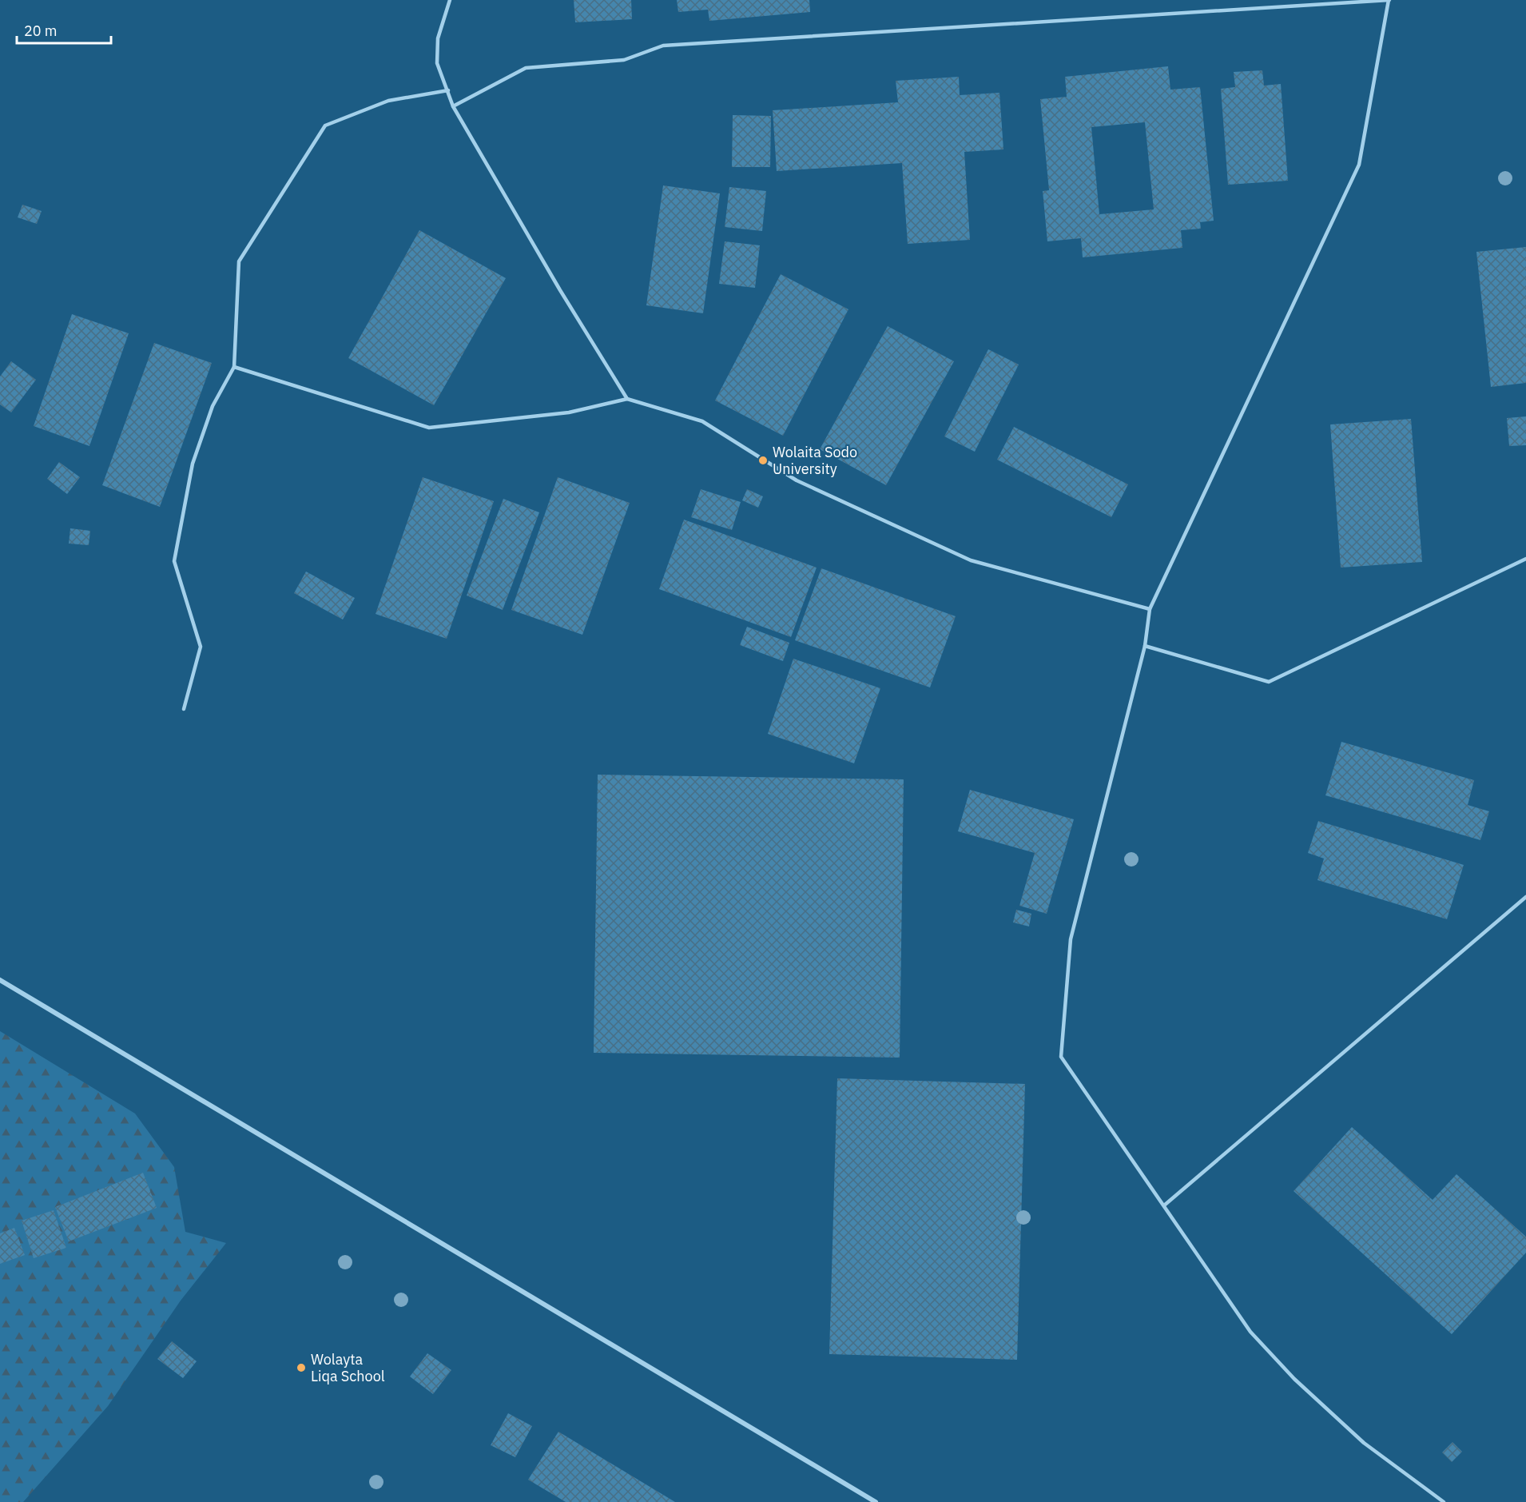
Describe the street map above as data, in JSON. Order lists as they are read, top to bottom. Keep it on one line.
{"places":["Wolaita Sodo University","Wolayta Liqa School"],"scale_bar":"20 m"}
